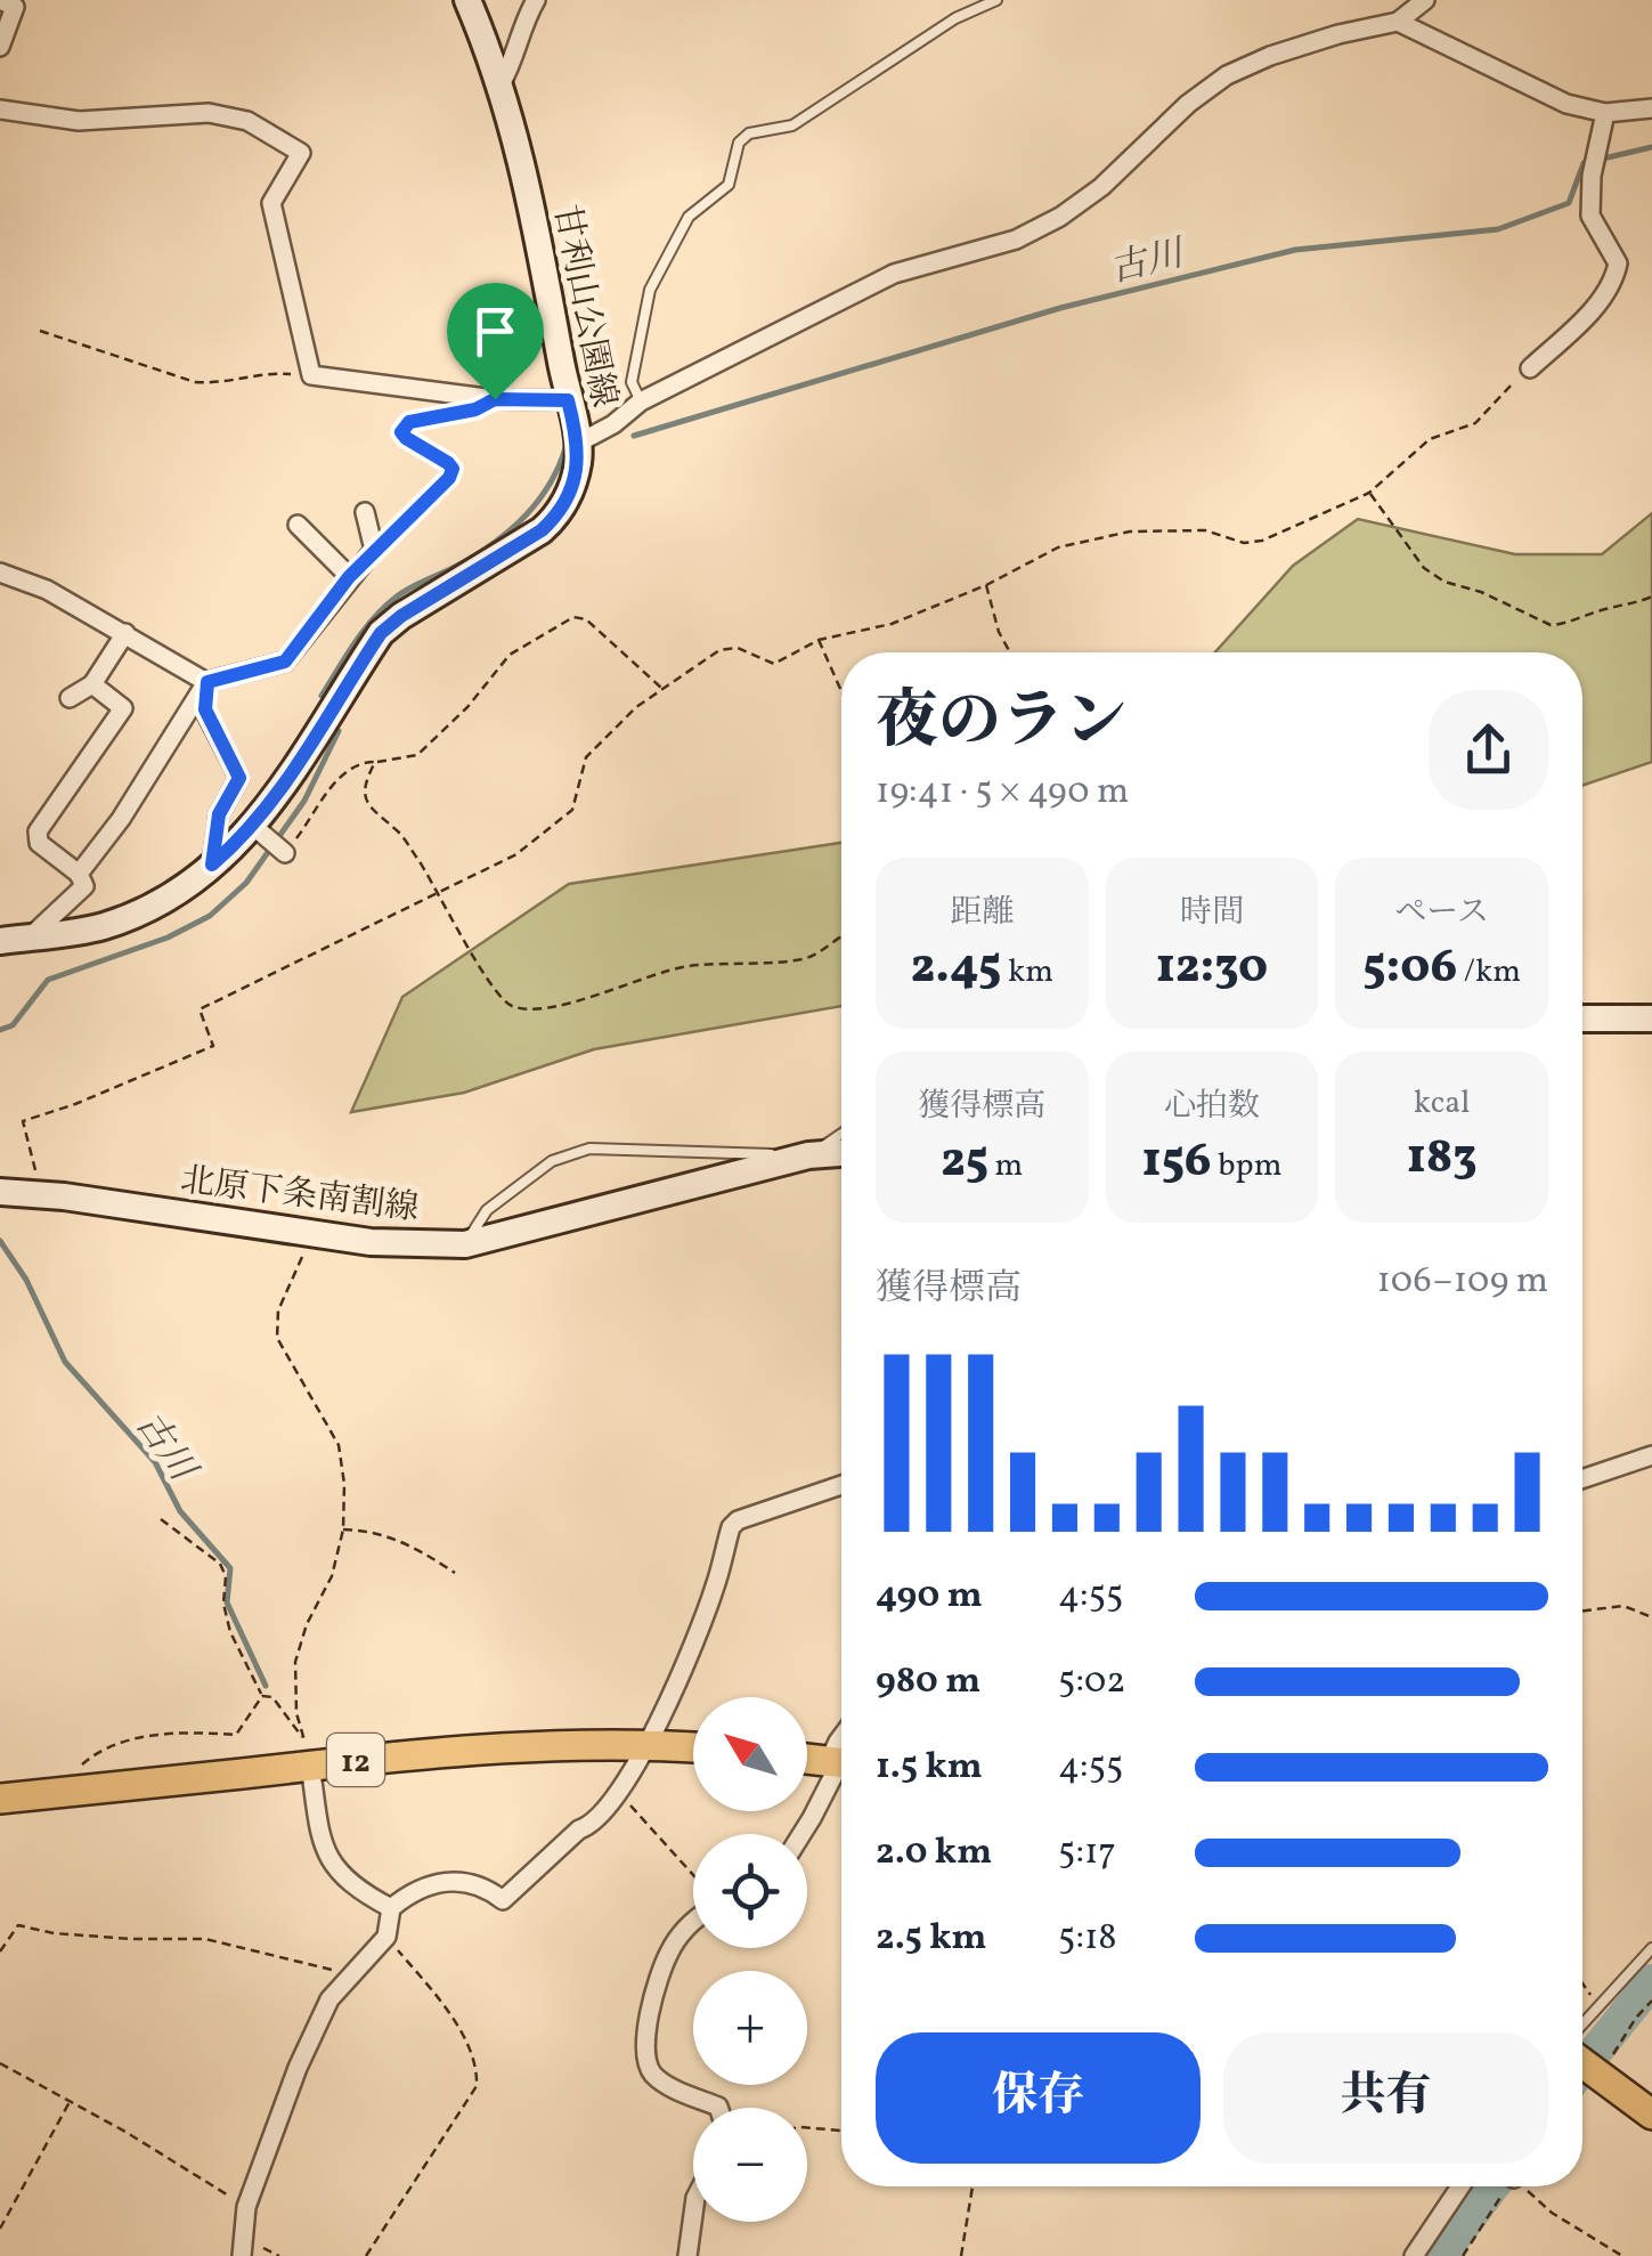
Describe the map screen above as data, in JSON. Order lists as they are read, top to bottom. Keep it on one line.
{"streets":{"main road":["甘利山公園線","北原下条南割線","12"]},"water":["古川"],"north":"top left","page":{"heading":["夜のラン","19:41 · 5 × 490 m"],"stats":[["距離","2.45 km"],["時間","12:30"],["ペース","5:06 /km"],["獲得標高","25 m"],["心拍数","156 bpm"],["kcal","183"]],"chart":["獲得標高","106–109 m"],"list":[{"name":"490 m","note":"4:55"},{"name":"980 m","note":"5:02"},{"name":"1.5 km","note":"4:55"},{"name":"2.0 km","note":"5:17"},{"name":"2.5 km","note":"5:18"}],"map_buttons":["+","−"],"buttons":["保存","共有"]}}
